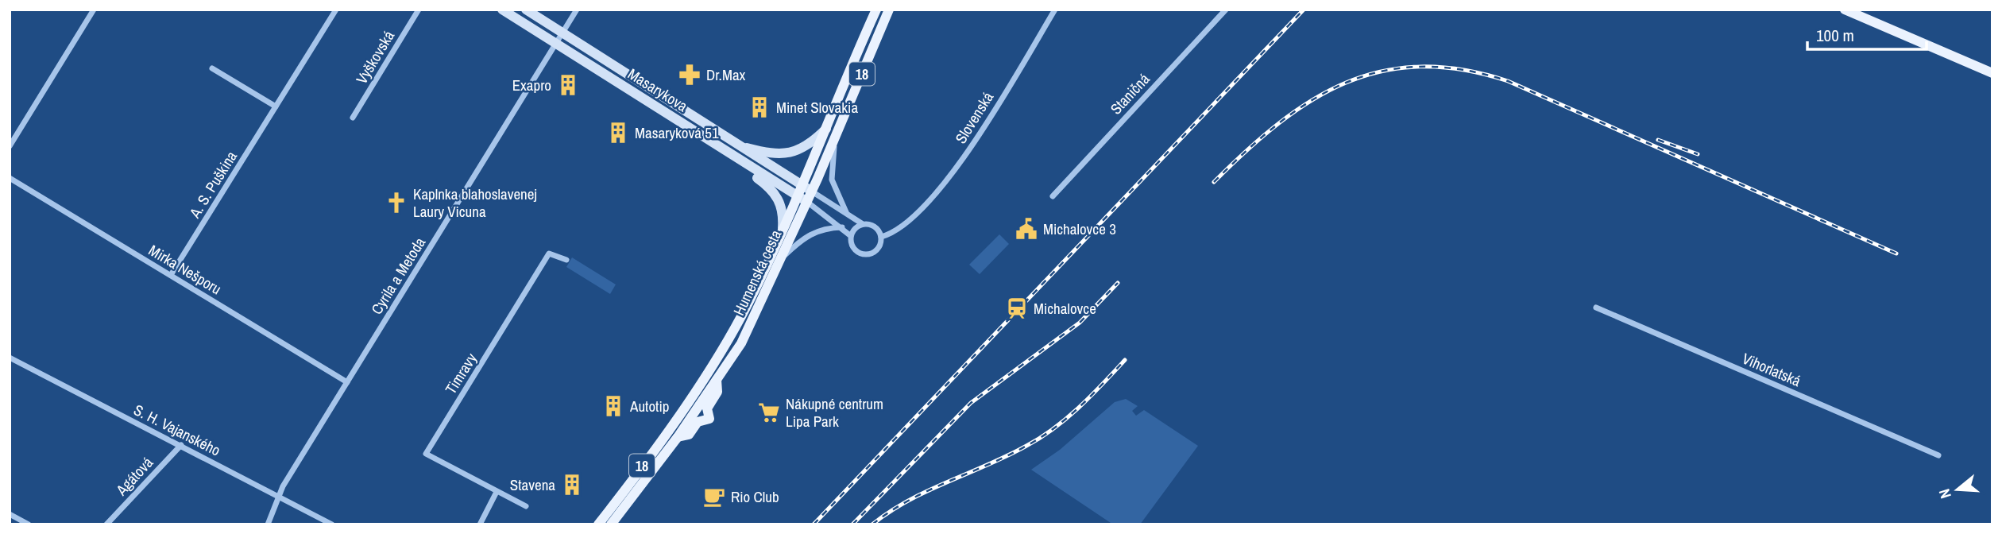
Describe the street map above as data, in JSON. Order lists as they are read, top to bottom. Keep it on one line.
{"streets":{"main road":["18","Masarykova","Humenská cesta"],"street":["Vyškovská","Staničná","Slovenská","A. S. Puškina","Mirka Nešporu","Cyrila a Metoda","Vihorlatská","Timravy","S. H. Vajanského","Agátová"]},"crossings":[["Masarykova","Humenská cesta"],["Masarykova","Cyrila a Metoda"],["A. S. Puškina","Mirka Nešporu"],["Mirka Nešporu","Cyrila a Metoda"],["Cyrila a Metoda","S. H. Vajanského"],["S. H. Vajanského","Agátová"]],"places":{"pharmacy":["Dr.Max"],"building":["Exapro","Minet Slovakia","Masaryková 51","Autotip","Stavena"],"church":["Kaplnka blahoslavenej Laury Vicuna"],"public building":["Michalovce 3"],"station":["Michalovce"],"supermarket":["Nákupné centrum Lipa Park"],"cafe":["Rio Club"]},"scale_bar":"100 m","north":"left"}
